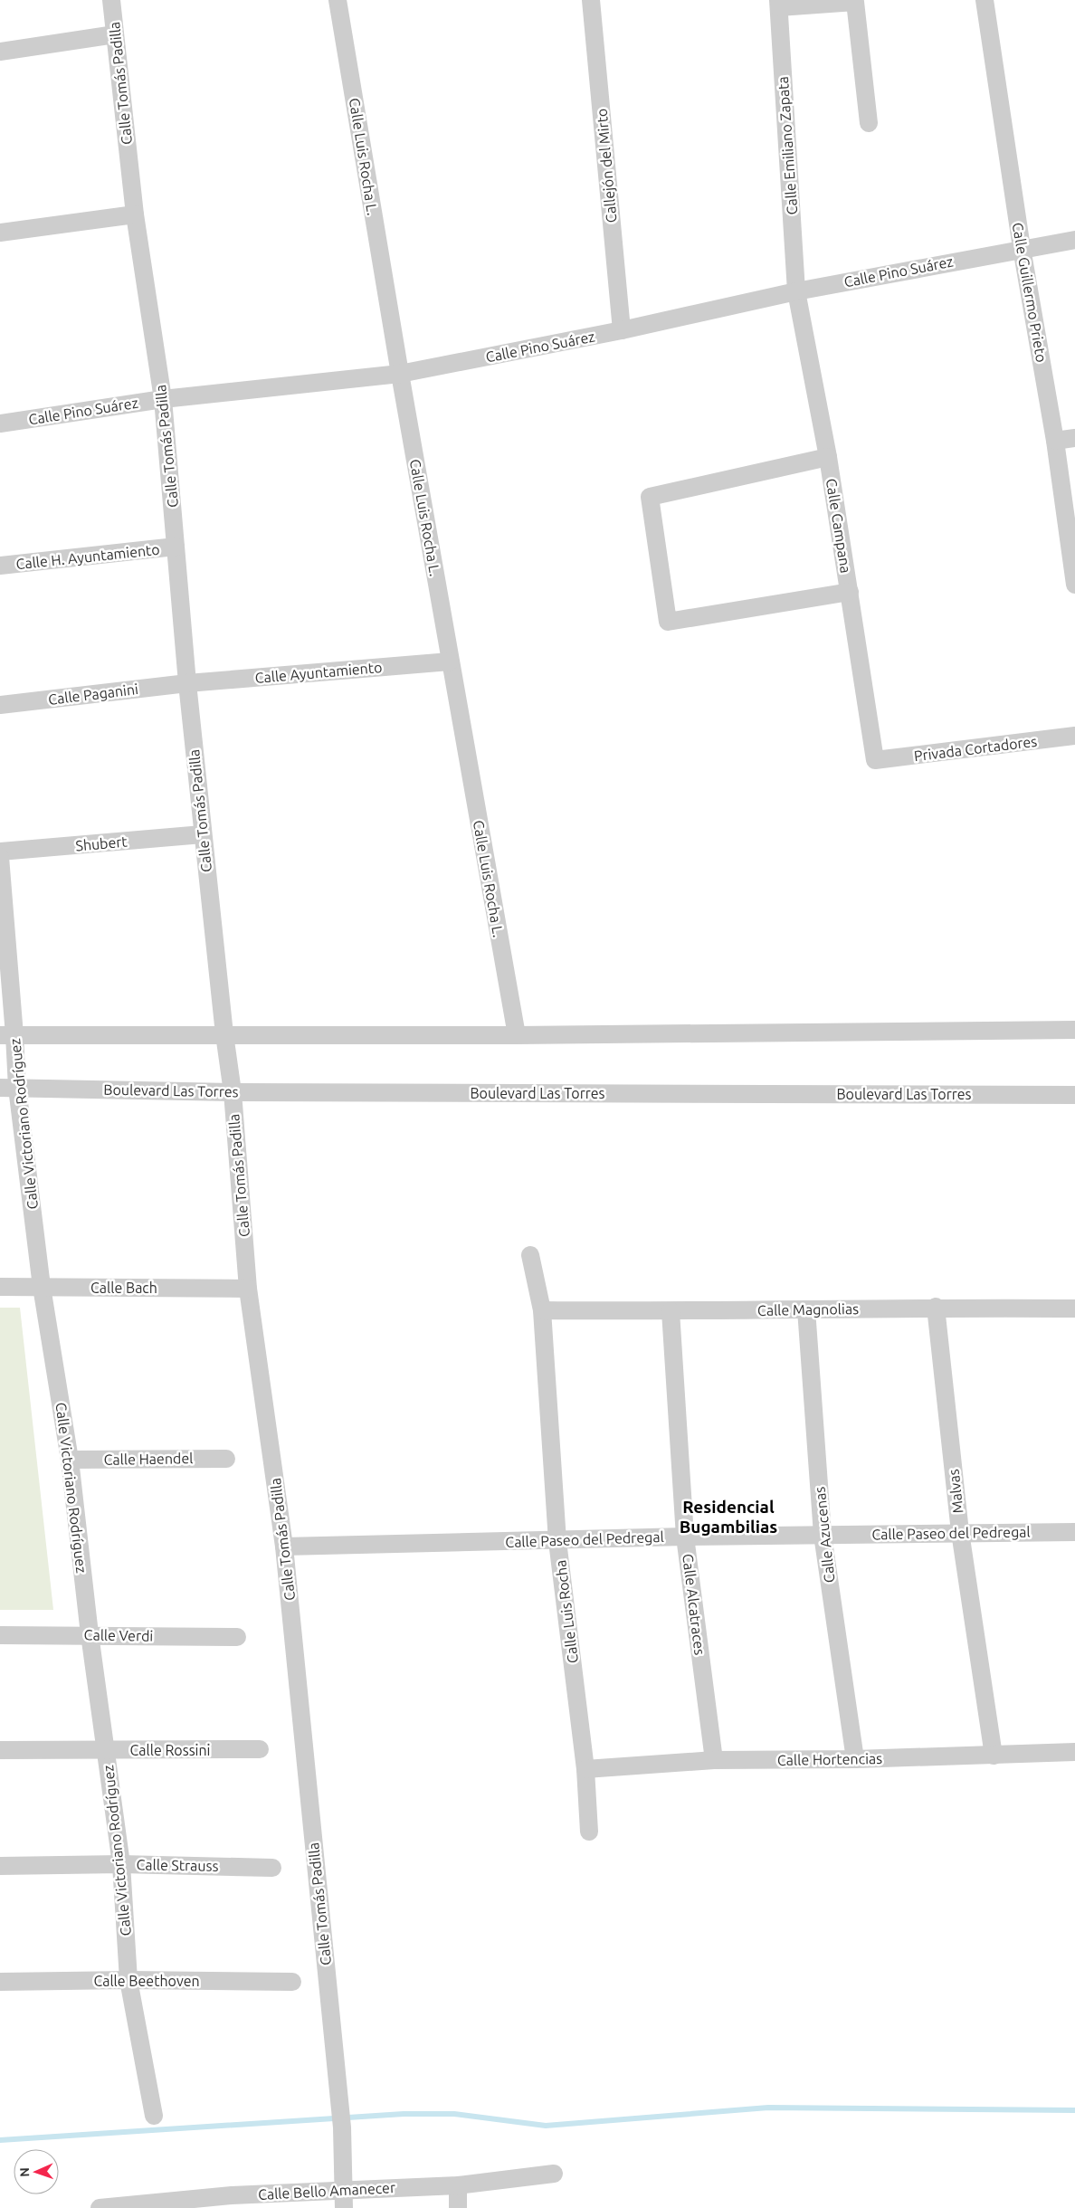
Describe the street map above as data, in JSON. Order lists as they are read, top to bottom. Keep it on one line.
{"streets":{"street":["Calle Tomás Padilla","Calle Emiliano Zapata","Calle Luis Rocha L.","Callejón del Mirto","Calle Pino Suárez","Calle Guillermo Prieto","Calle Campana","Calle H. Ayuntamiento","Calle Ayuntamiento","Calle Paganini","Privada Cortadores","Shubert","Boulevard Las Torres","Calle Victoriano Rodríguez","Calle Bach","Calle Magnolias","Calle Haendel","Malvas","Calle Paseo del Pedregal","Calle Azucenas","Calle Alcatraces","Calle Luis Rocha","Calle Verdi","Calle Rossini","Calle Hortencias","Calle Strauss","Calle Beethoven","Calle Bello Amanecer"]},"crossings":[["Calle Tomás Padilla","Calle Pino Suárez"],["Calle Tomás Padilla","Calle H. Ayuntamiento"],["Calle Tomás Padilla","Calle Ayuntamiento"],["Calle Tomás Padilla","Calle Paganini"],["Calle Tomás Padilla","Shubert"],["Calle Tomás Padilla","Boulevard Las Torres"],["Calle Tomás Padilla","Calle Bach"],["Calle Tomás Padilla","Calle Paseo del Pedregal"],["Calle Tomás Padilla","Calle Bello Amanecer"],["Calle Emiliano Zapata","Calle Pino Suárez"],["Calle Emiliano Zapata","Calle Campana"],["Calle Luis Rocha L.","Calle Pino Suárez"],["Calle Luis Rocha L.","Calle Ayuntamiento"],["Callejón del Mirto","Calle Pino Suárez"],["Calle Pino Suárez","Calle Guillermo Prieto"],["Calle Pino Suárez","Calle Campana"],["Calle Campana","Privada Cortadores"],["Calle Ayuntamiento","Calle Paganini"],["Boulevard Las Torres","Calle Victoriano Rodríguez"],["Calle Victoriano Rodríguez","Calle Bach"],["Calle Victoriano Rodríguez","Calle Haendel"],["Calle Victoriano Rodríguez","Calle Verdi"],["Calle Victoriano Rodríguez","Calle Rossini"],["Calle Victoriano Rodríguez","Calle Strauss"],["Calle Victoriano Rodríguez","Calle Beethoven"],["Calle Magnolias","Malvas"],["Calle Magnolias","Calle Azucenas"],["Calle Magnolias","Calle Alcatraces"],["Calle Magnolias","Calle Luis Rocha"],["Malvas","Calle Paseo del Pedregal"],["Malvas","Calle Hortencias"],["Calle Paseo del Pedregal","Calle Azucenas"],["Calle Paseo del Pedregal","Calle Alcatraces"],["Calle Paseo del Pedregal","Calle Luis Rocha"],["Calle Azucenas","Calle Hortencias"],["Calle Alcatraces","Calle Hortencias"],["Calle Luis Rocha","Calle Hortencias"]],"districts":["Residencial Bugambilias"],"north":"left"}
